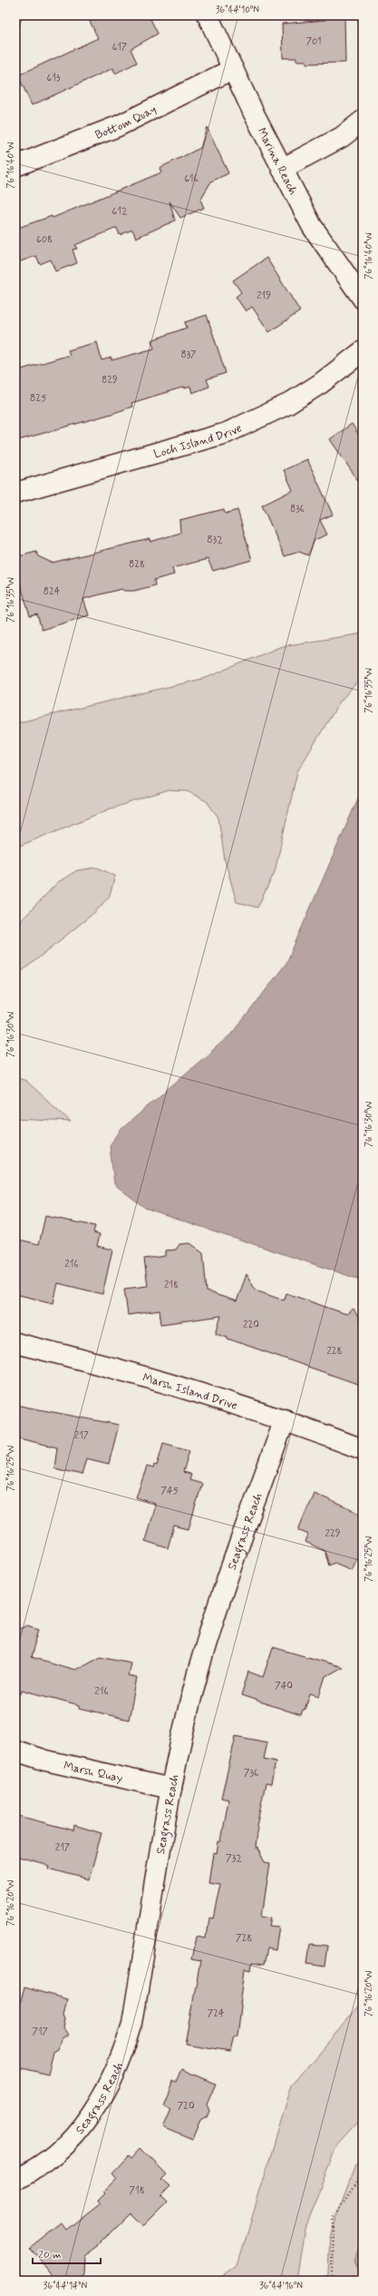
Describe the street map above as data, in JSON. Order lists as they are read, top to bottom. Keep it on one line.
{"streets":{"street":["Bottom Quay","Marina Reach","Loch Island Drive","Marsh Island Drive","Seagrass Reach","Marsh Quay"]},"crossings":[["Bottom Quay","Marina Reach"],["Marsh Island Drive","Seagrass Reach"],["Seagrass Reach","Marsh Quay"]],"house_numbers":["701","617","613","616","612","608","219","837","829","825","836","832","828","824","216","218","220","228","217","745","229","740","216","736","217","732","728","724","717","720","718"],"scale_bar":"20 m","coordinates":["36°44'10\"N","76°16'40\"W","76°16'35\"W","76°16'30\"W","76°16'25\"W","76°16'20\"W","36°44'14\"N","36°44'16\"N"]}
